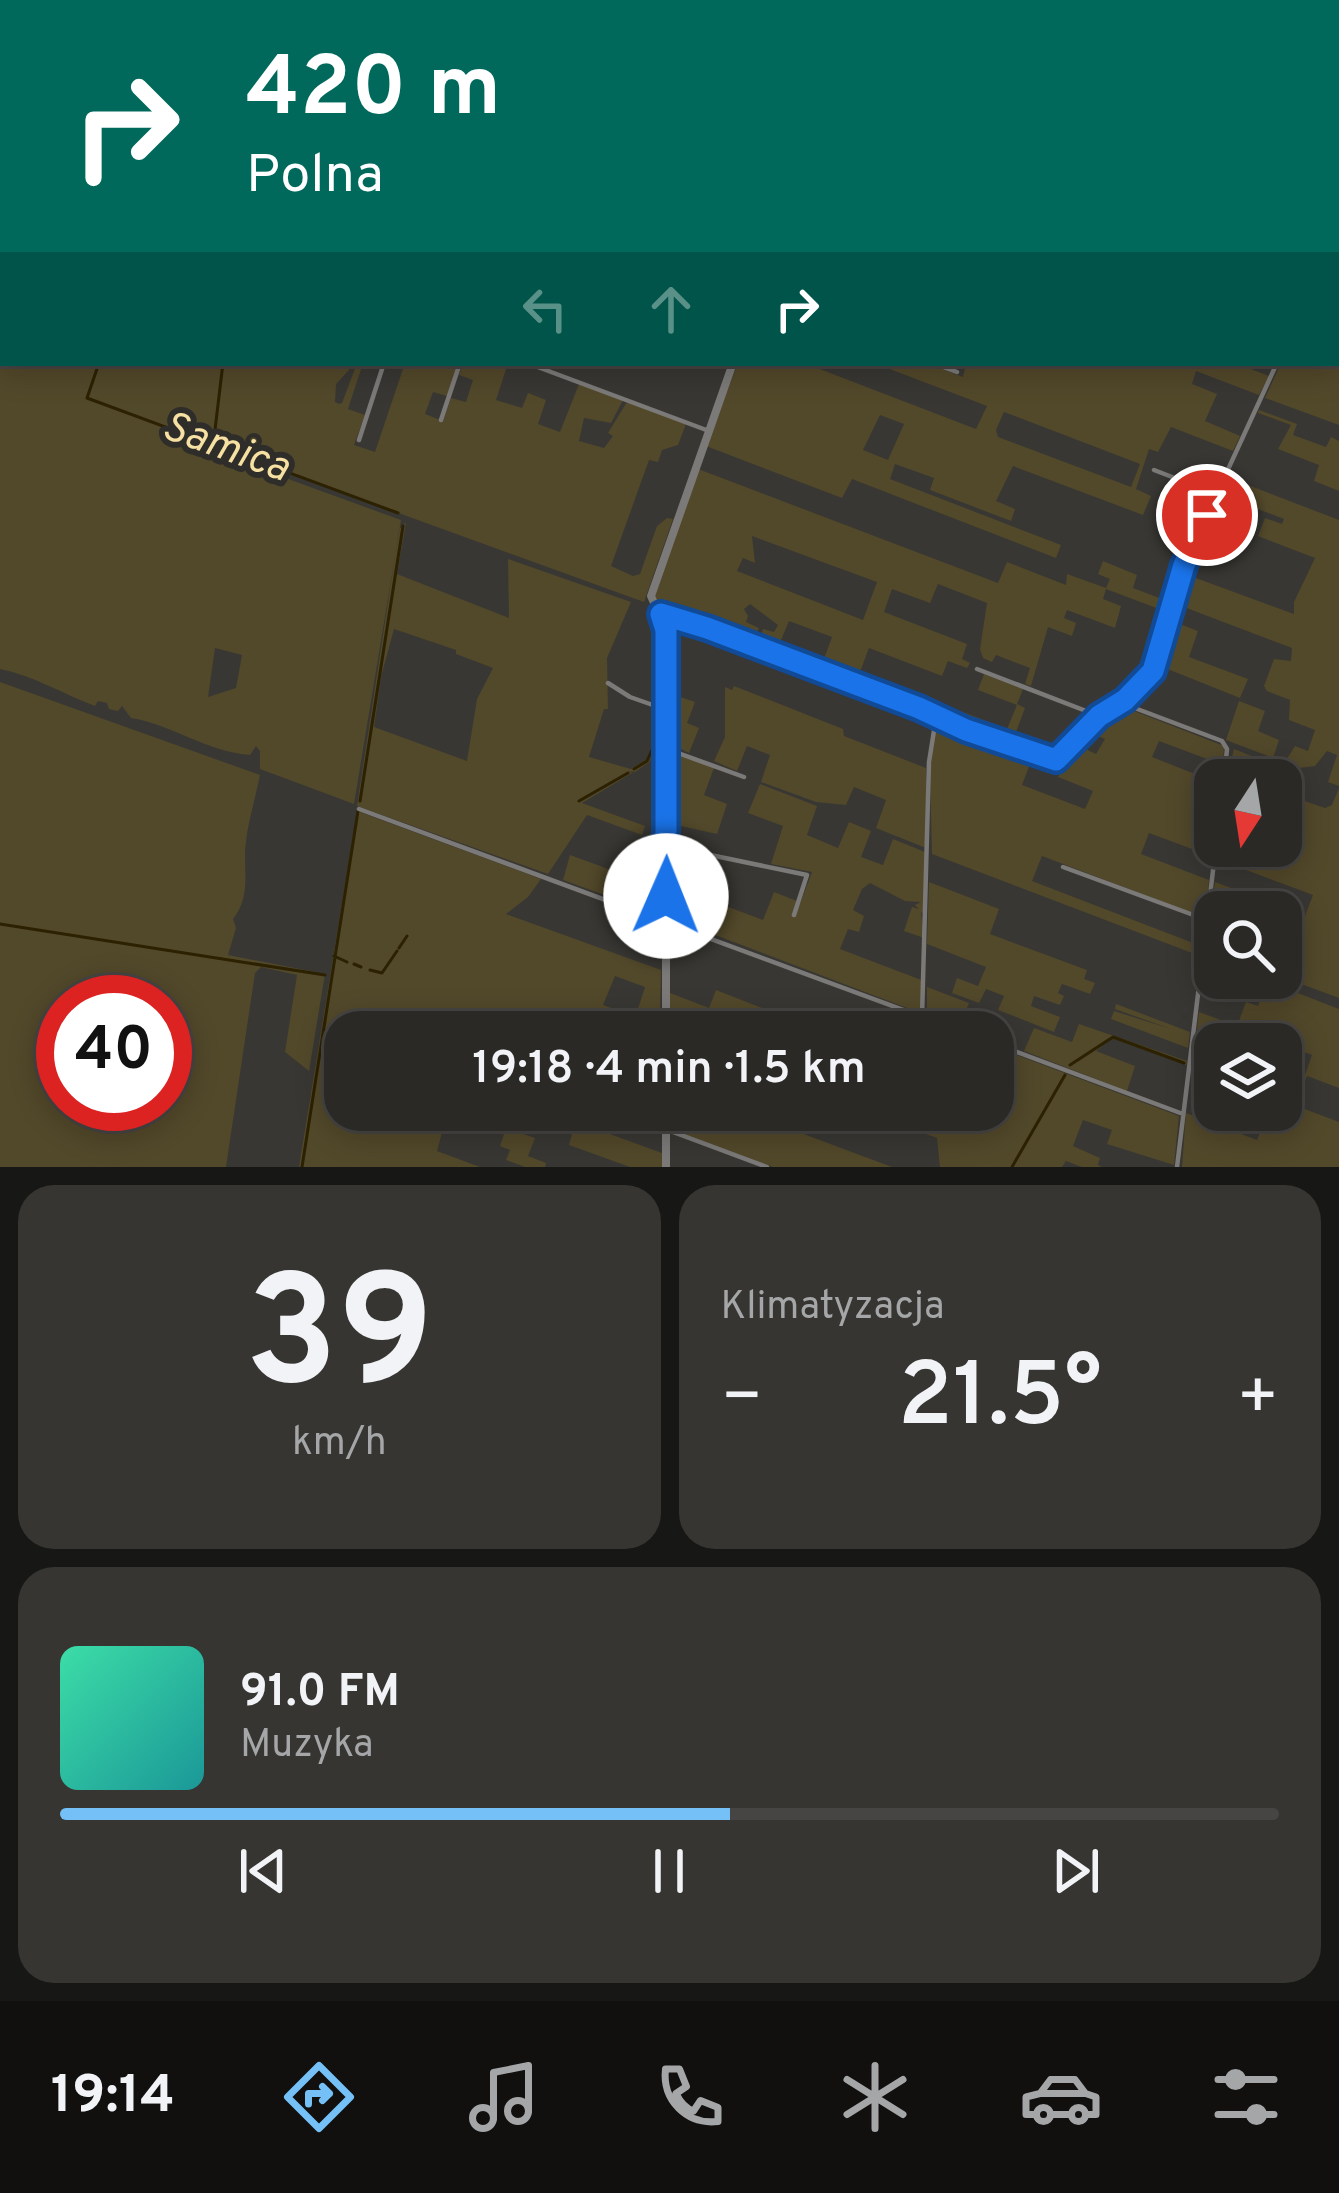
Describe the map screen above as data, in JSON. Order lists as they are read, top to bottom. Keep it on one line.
{"water":["Samica"],"north":"bottom","page":{"turn":["420 m","Polna"],"limit":"40","trip":"19:18 · 4 min · 1.5 km","tile":[["39","km/h"],"Klimatyzacja"],"heat":["−","21.5°","+"],"song":["91.0 FM","Muzyka"],"tabs":"19:14"}}
